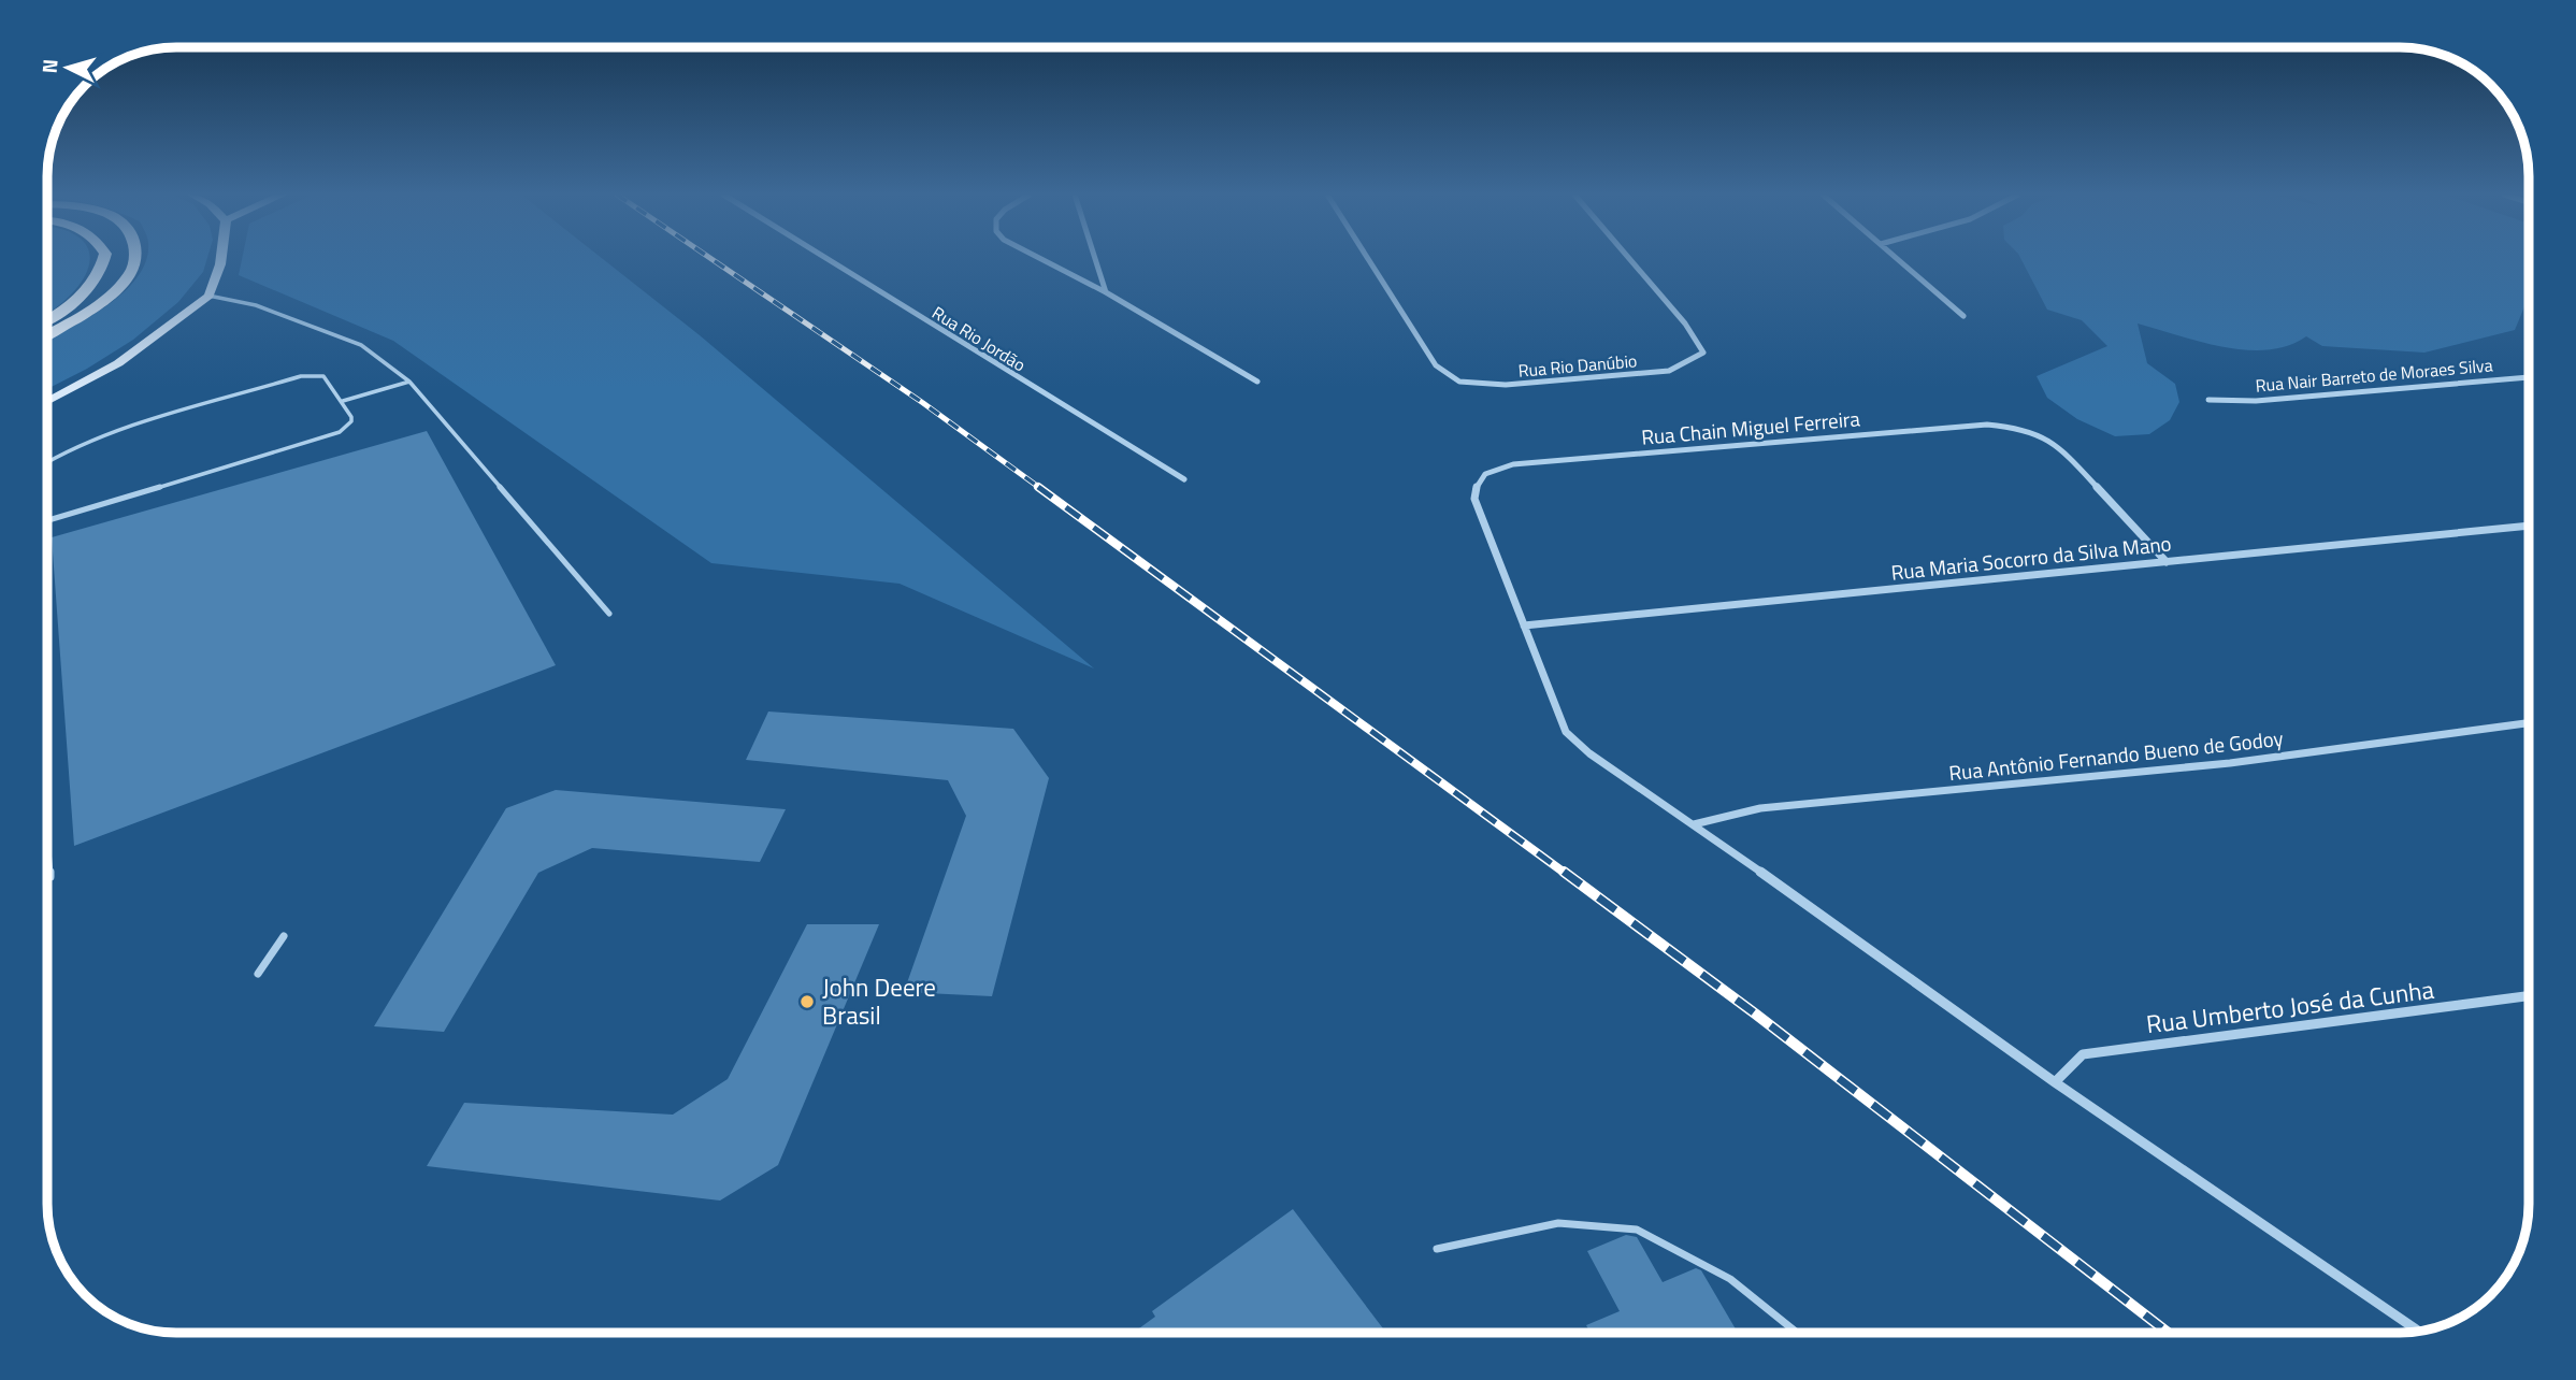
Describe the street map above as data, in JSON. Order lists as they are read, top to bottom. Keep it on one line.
{"streets":{"street":["Rua Rio Jordão","Rua Rio Danúbio","Rua Nair Barreto de Moraes Silva","Rua Chain Miguel Ferreira","Rua Maria Socorro da Silva Mano","Rua Antônio Fernando Bueno de Godoy","Rua Umberto José da Cunha"]},"crossings":[["Rua Chain Miguel Ferreira","Rua Maria Socorro da Silva Mano"]],"places":["John Deere Brasil"],"north":"left"}
